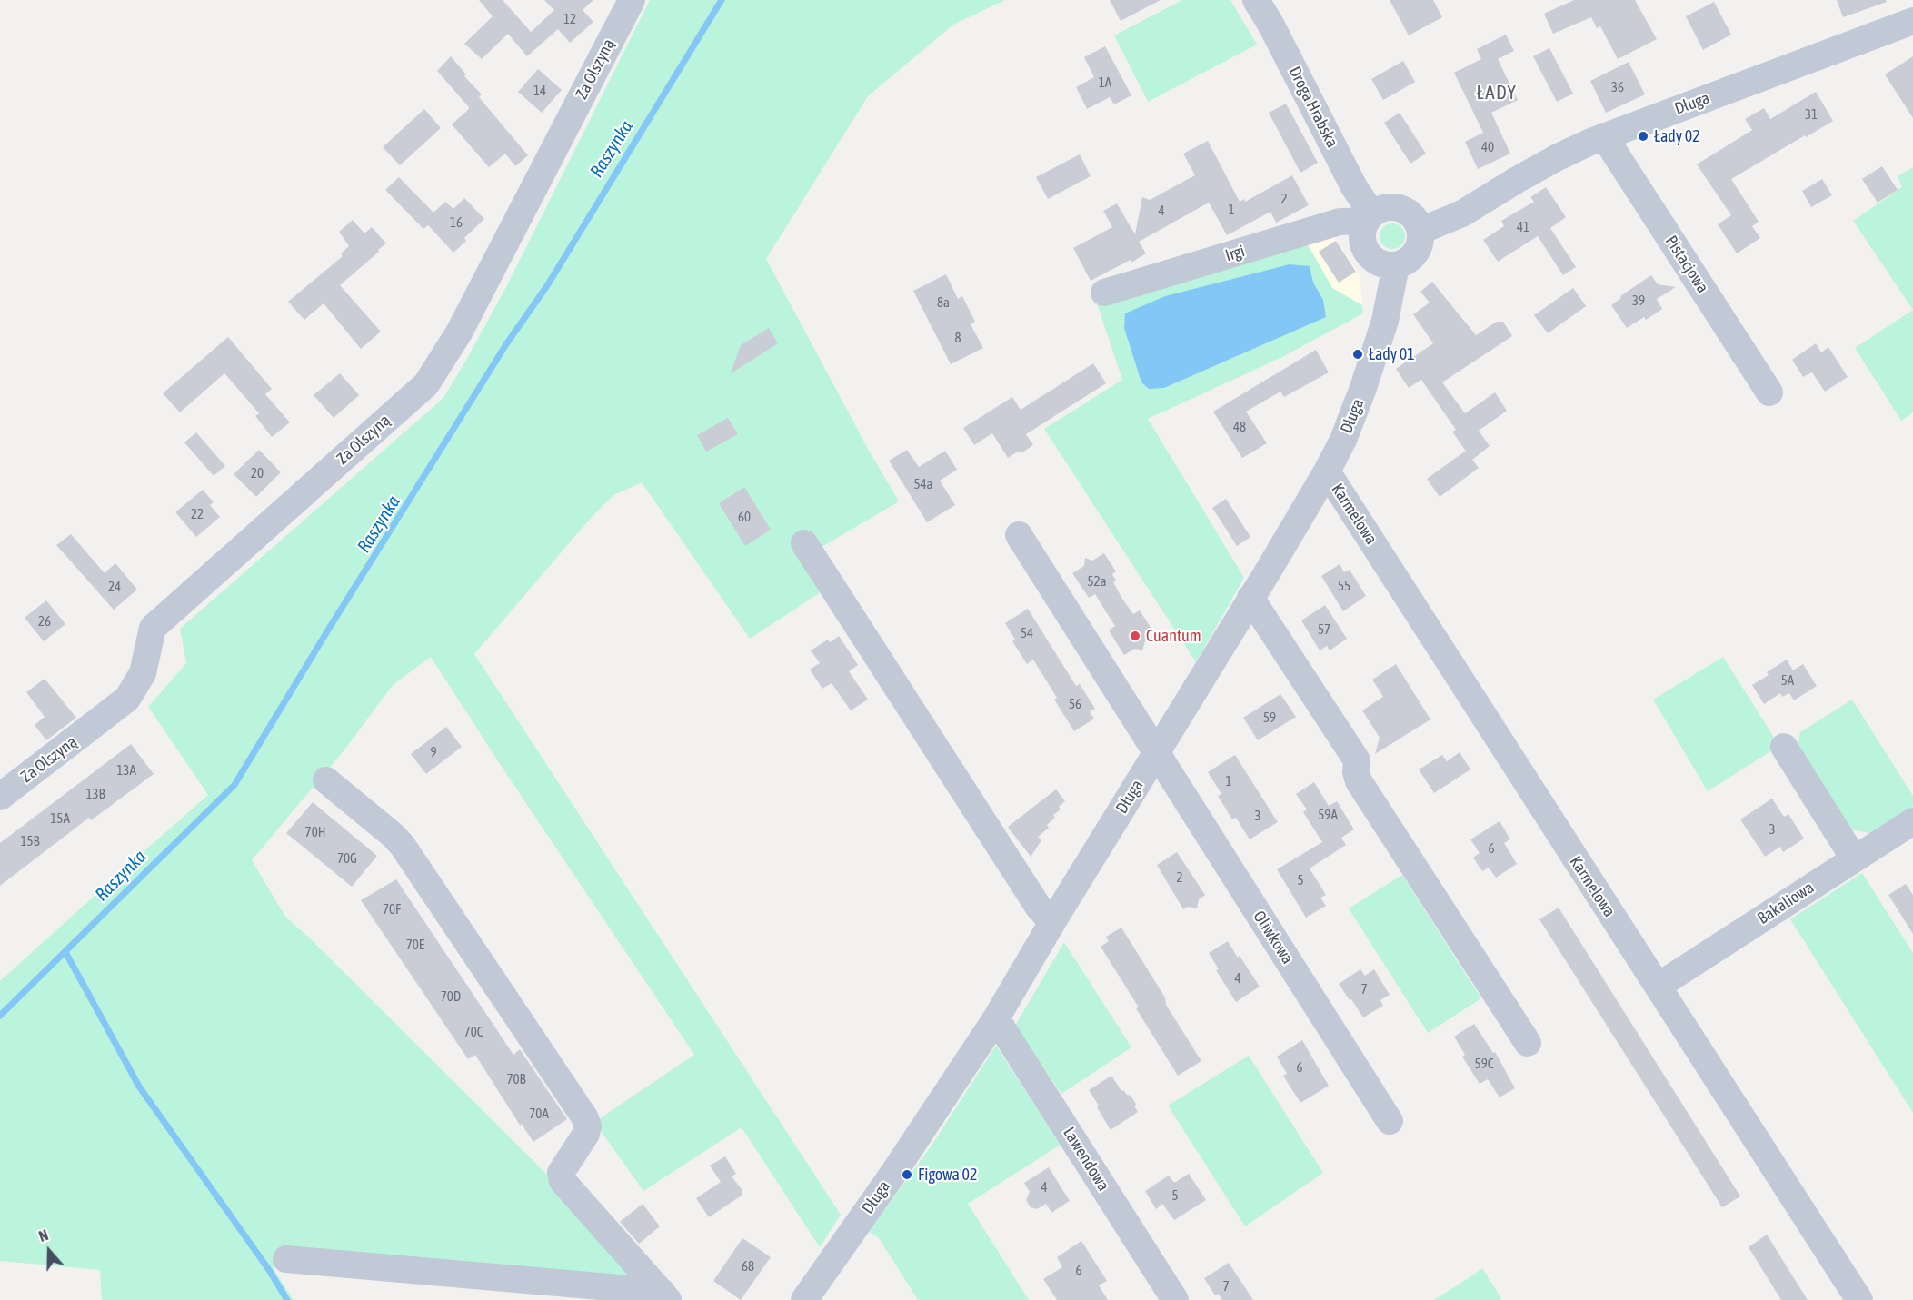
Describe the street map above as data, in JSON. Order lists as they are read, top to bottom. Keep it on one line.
{"streets":{"street":["Za Olszyną","Długa","Droga Hrabska","Irgi","Pistacjowa","Karmelowa","Bakaliowa","Oliwkowa","Lawendowa"]},"crossings":[["Długa","Droga Hrabska"],["Długa","Irgi"],["Długa","Pistacjowa"],["Długa","Karmelowa"],["Długa","Oliwkowa"],["Długa","Lawendowa"],["Droga Hrabska","Irgi"],["Karmelowa","Bakaliowa"]],"districts":["ŁADY"],"water":["Raszynka"],"places":["Łady 02","Łady 01","Cuantum","Figowa 02"],"house_numbers":["12","1A","36","14","31","40","2","1","4","16","41","39","8a","8","48","20","54a","22","60","52a","55","24","26","57","54","5A","56","59","9","13A","1","13B","59A","3","15A","3","70H","15B","6","70G","2","5","70F","70E","4","7","70D","70C","59C","6","70B","70A","4","5","68","6","7"],"north":"top"}
